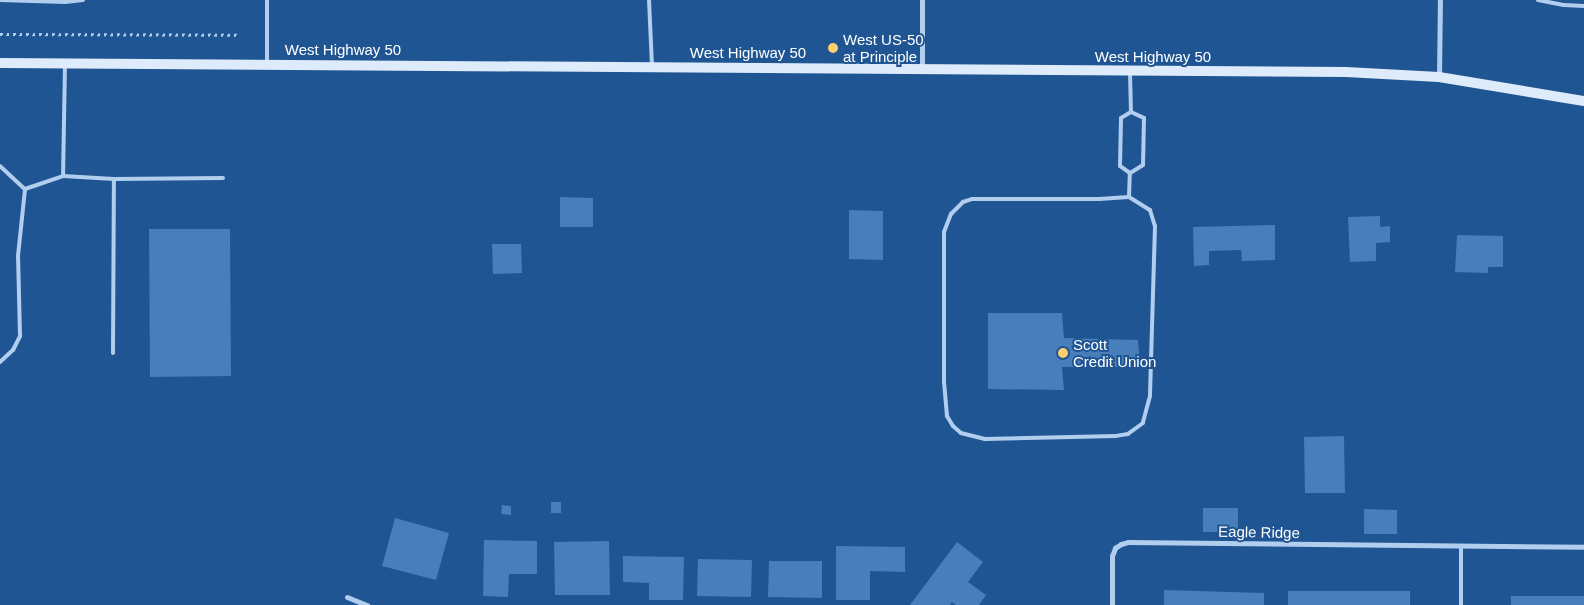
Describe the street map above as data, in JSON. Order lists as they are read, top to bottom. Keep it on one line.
{"streets":{"main road":["West Highway 50"],"street":["Eagle Ridge"]},"places":["West US-50 at Principle","Scott Credit Union"]}
